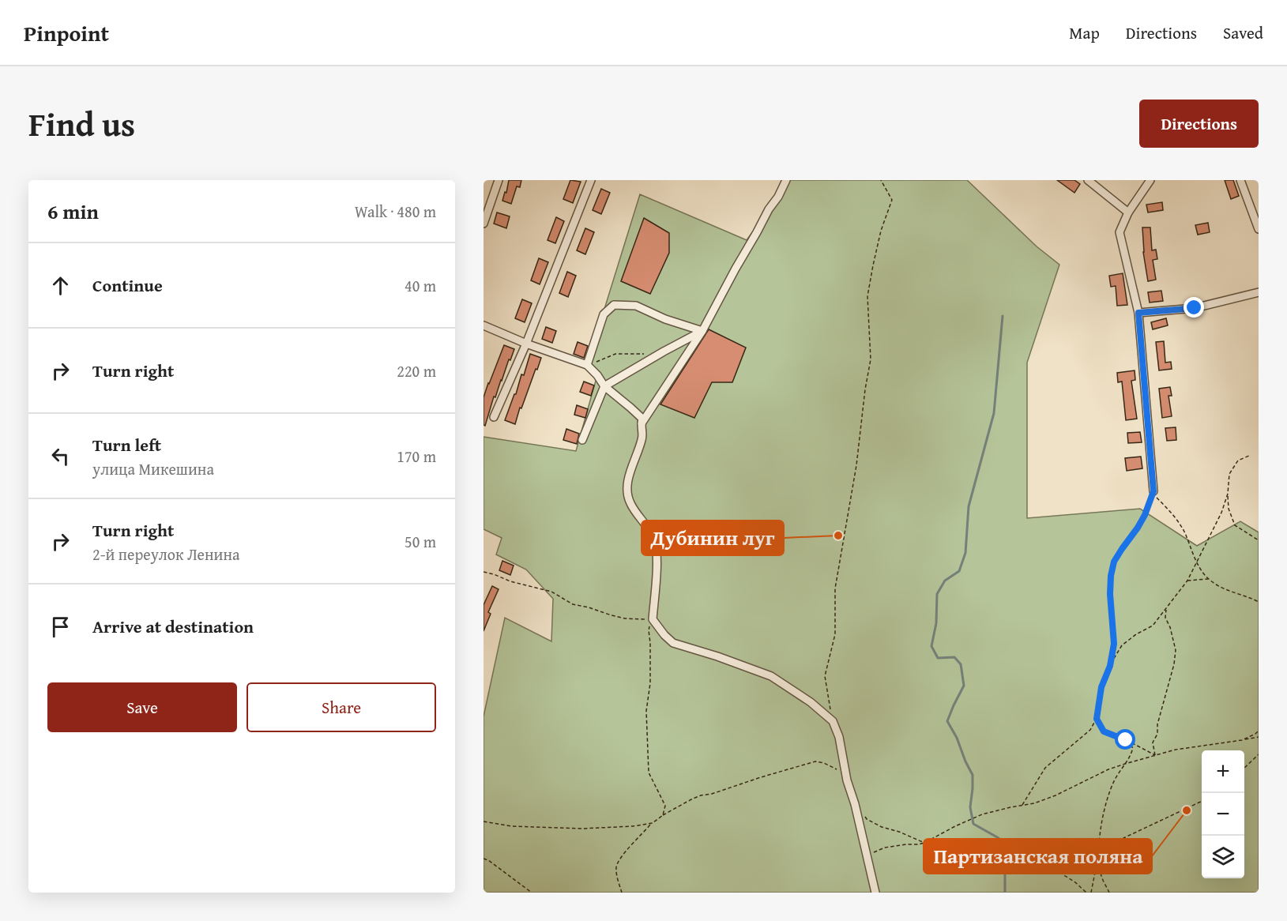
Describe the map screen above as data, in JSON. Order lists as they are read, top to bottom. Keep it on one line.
{"places":["Дубинин луг","Партизанская поляна"],"page":{"header":"Pinpoint","nav":["Map","Directions","Saved"],"title":"Find us","buttons":["Directions",["Save","Share"]],"heading":["6 min","Walk · 480 m"],"list":[["Continue","40 m"],["Turn right","220 m"],["Turn left","улица Микешина","170 m"],["Turn right","2-й переулок Ленина","50 m"],"Arrive at destination"],"map_buttons":["+","−"]}}
